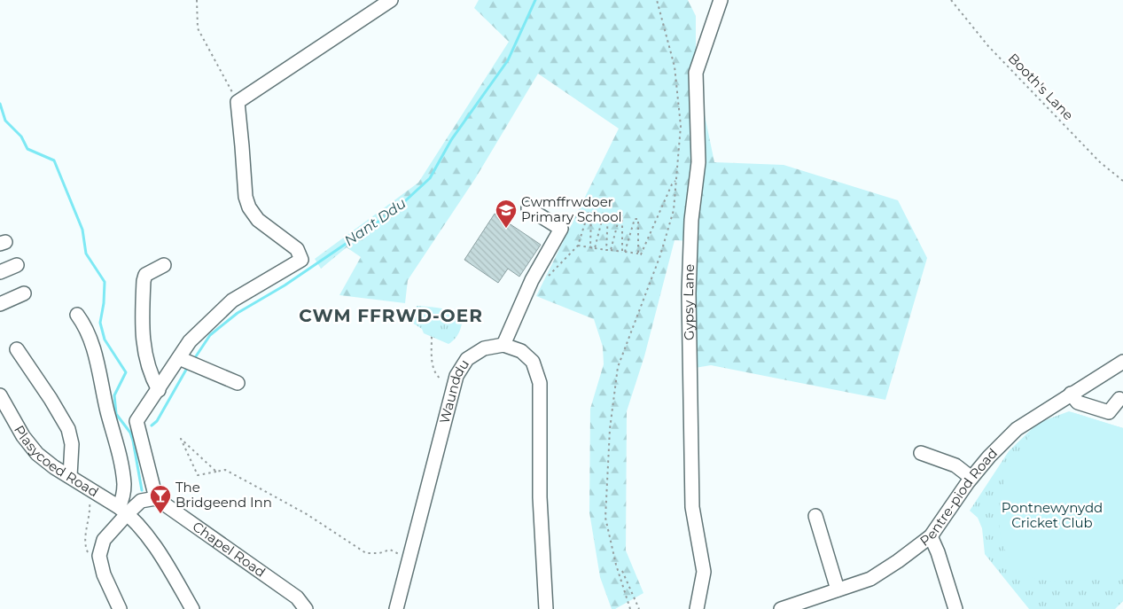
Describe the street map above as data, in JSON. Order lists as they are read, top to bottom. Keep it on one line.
{"streets":{"street":["Gypsy Lane","Waunddu","Plasycoed Road","Pentre-piod Road","Chapel Road"],"path":["Booth's Lane"]},"districts":["CWM FFRWD-OER"],"water":["Nant Ddu"],"parks":["Pontnewynydd Cricket Club"],"places":{"school or university":["Cwmffrwdoer Primary School"],"bar":["The Bridgeend Inn"]}}
